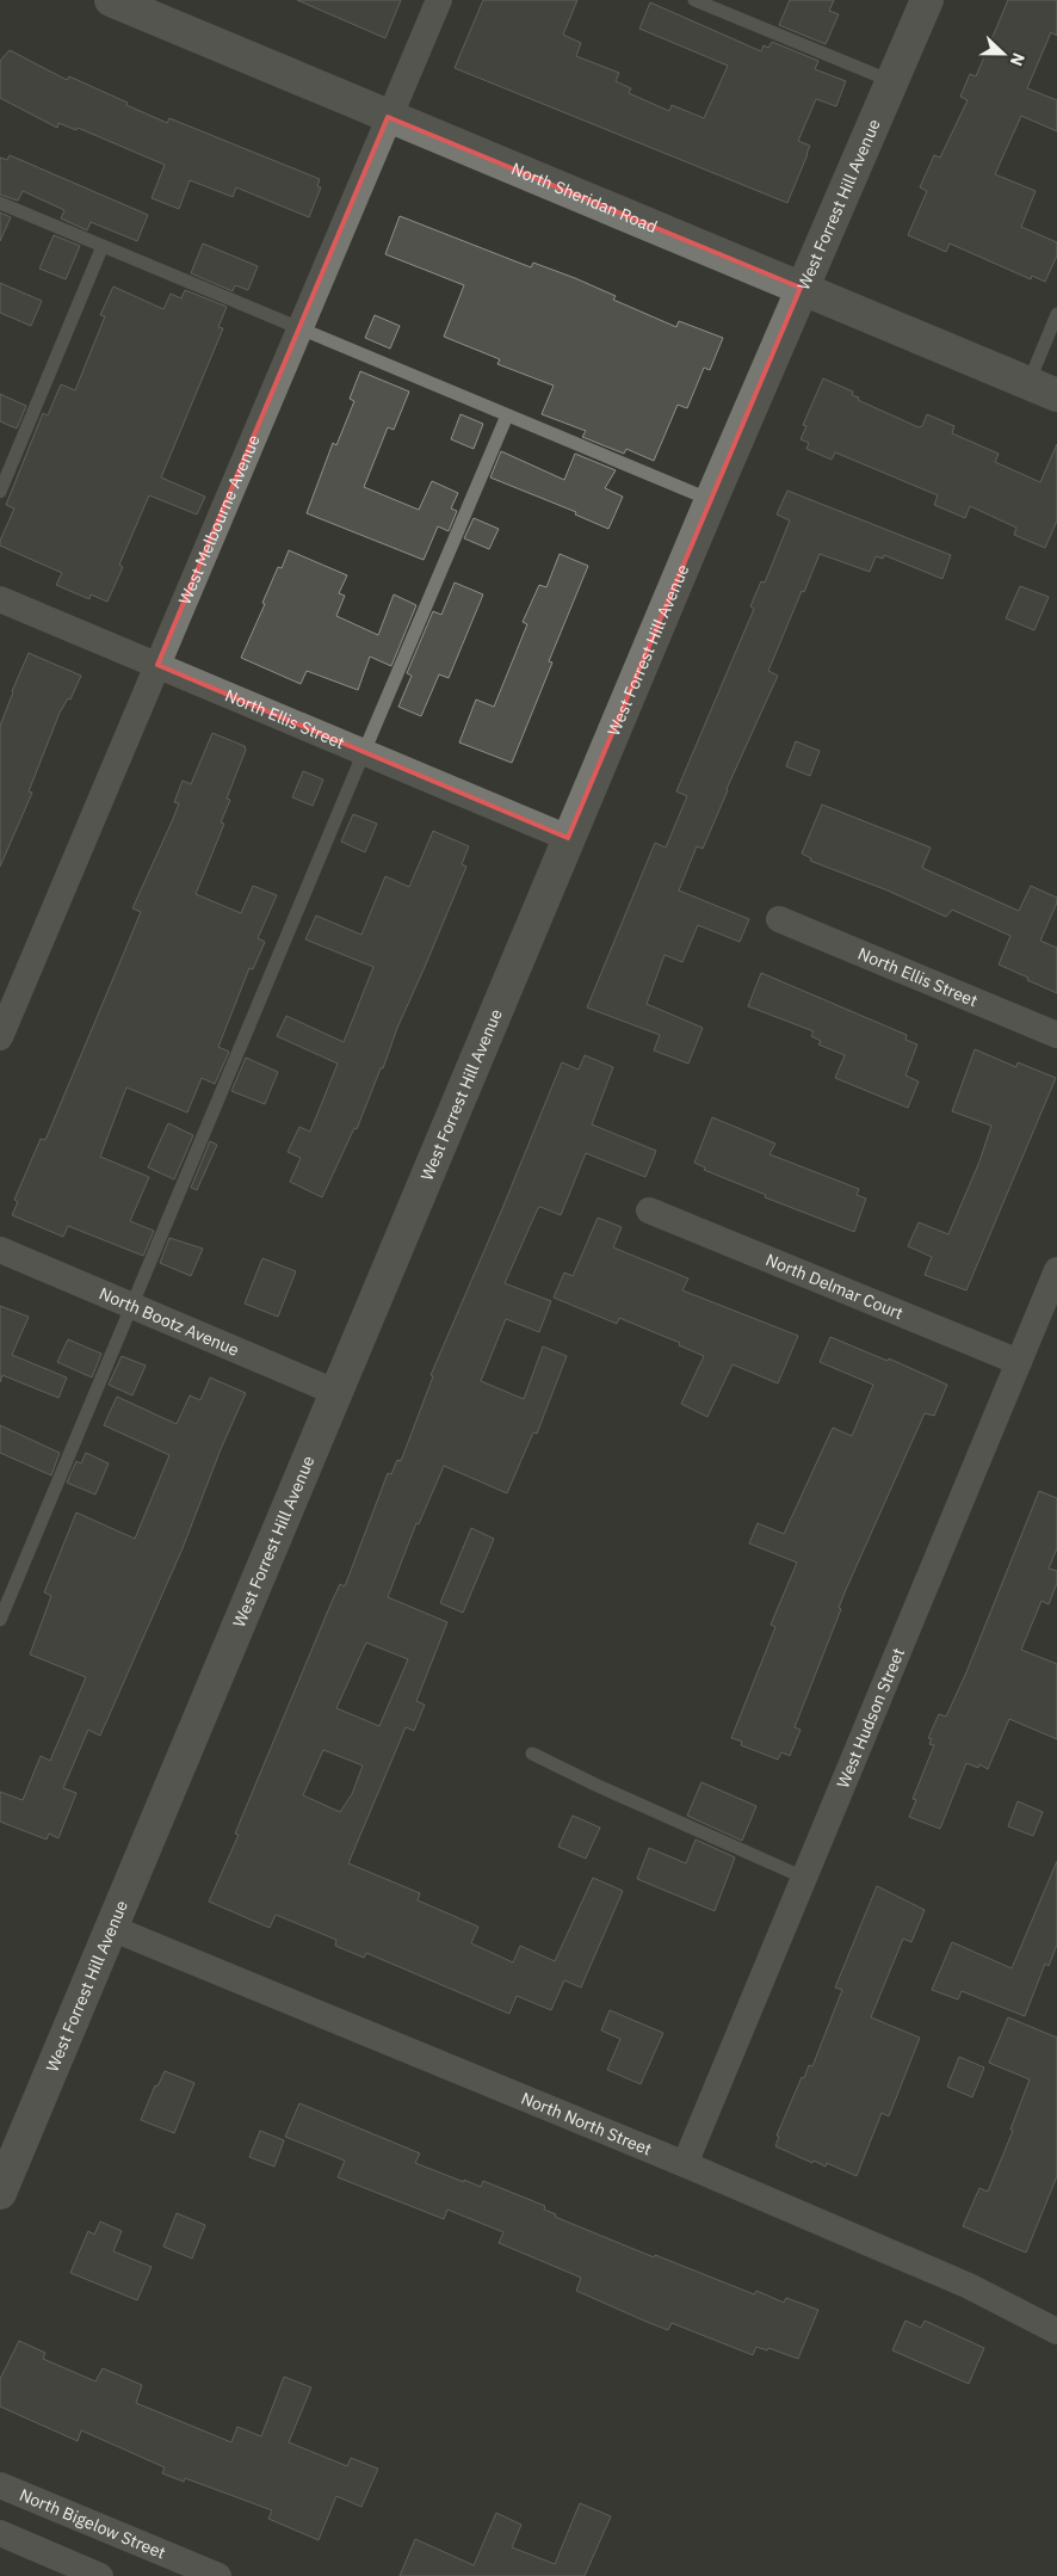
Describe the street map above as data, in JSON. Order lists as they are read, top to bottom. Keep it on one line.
{"streets":{"main road":["North Sheridan Road","West Forrest Hill Avenue"],"street":["West Melbourne Avenue","North Ellis Street","North Delmar Court","North Bootz Avenue","West Hudson Street","North North Street","North Bigelow Street"]},"crossings":[["North Sheridan Road","West Forrest Hill Avenue"],["North Sheridan Road","West Melbourne Avenue"],["West Forrest Hill Avenue","North Ellis Street"],["West Forrest Hill Avenue","North Bootz Avenue"],["West Forrest Hill Avenue","North North Street"],["West Melbourne Avenue","North Ellis Street"],["North Delmar Court","West Hudson Street"],["West Hudson Street","North North Street"]],"north":"right"}
